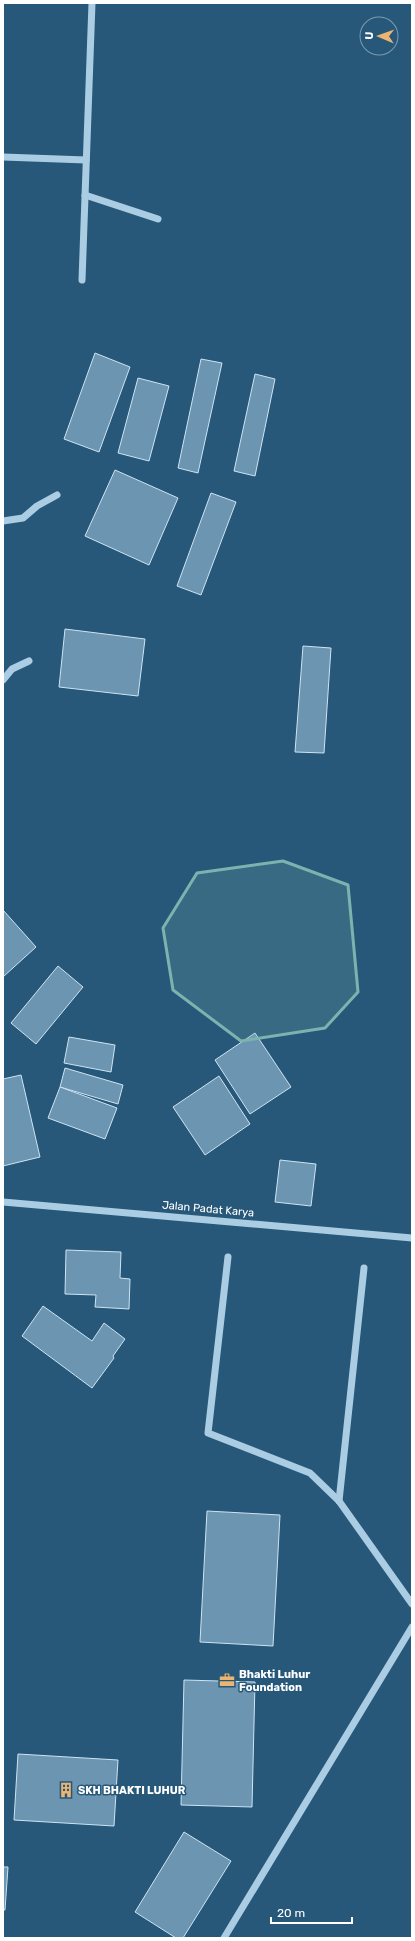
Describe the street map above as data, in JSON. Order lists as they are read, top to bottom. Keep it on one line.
{"streets":{"street":["Jalan Padat Karya"]},"places":{"office":["Bhakti Luhur Foundation"],"building":["SKH BHAKTI LUHUR"]},"scale_bar":"20 m","north":"left"}
